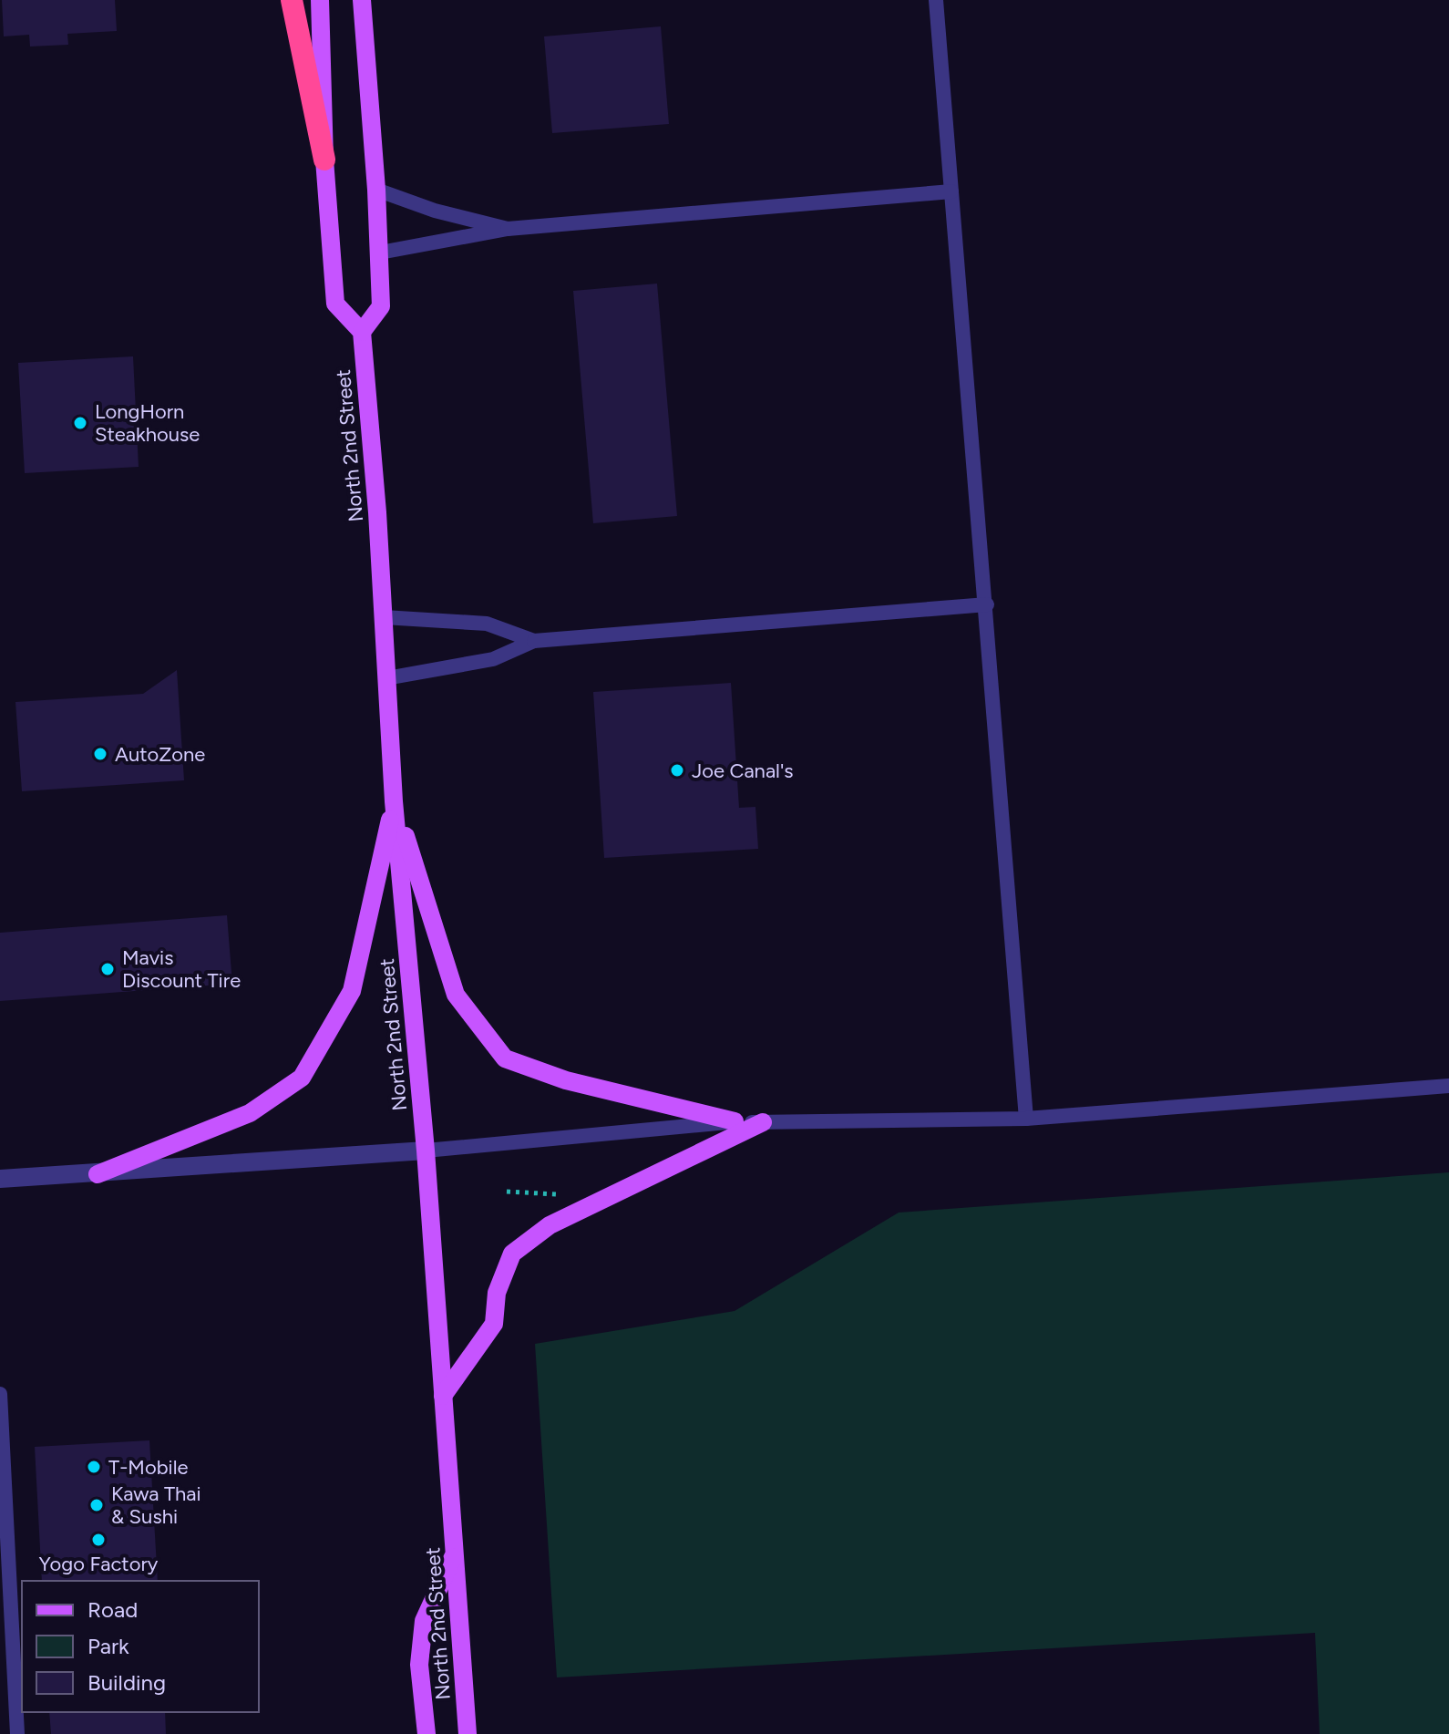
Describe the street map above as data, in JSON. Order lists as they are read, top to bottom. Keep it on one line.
{"streets":{"main road":["North 2nd Street"]},"places":["LongHorn Steakhouse","AutoZone","Joe Canal's","Mavis Discount Tire","T-Mobile","Kawa Thai & Sushi","Yogo Factory"],"legend":["Road","Park","Building"]}
